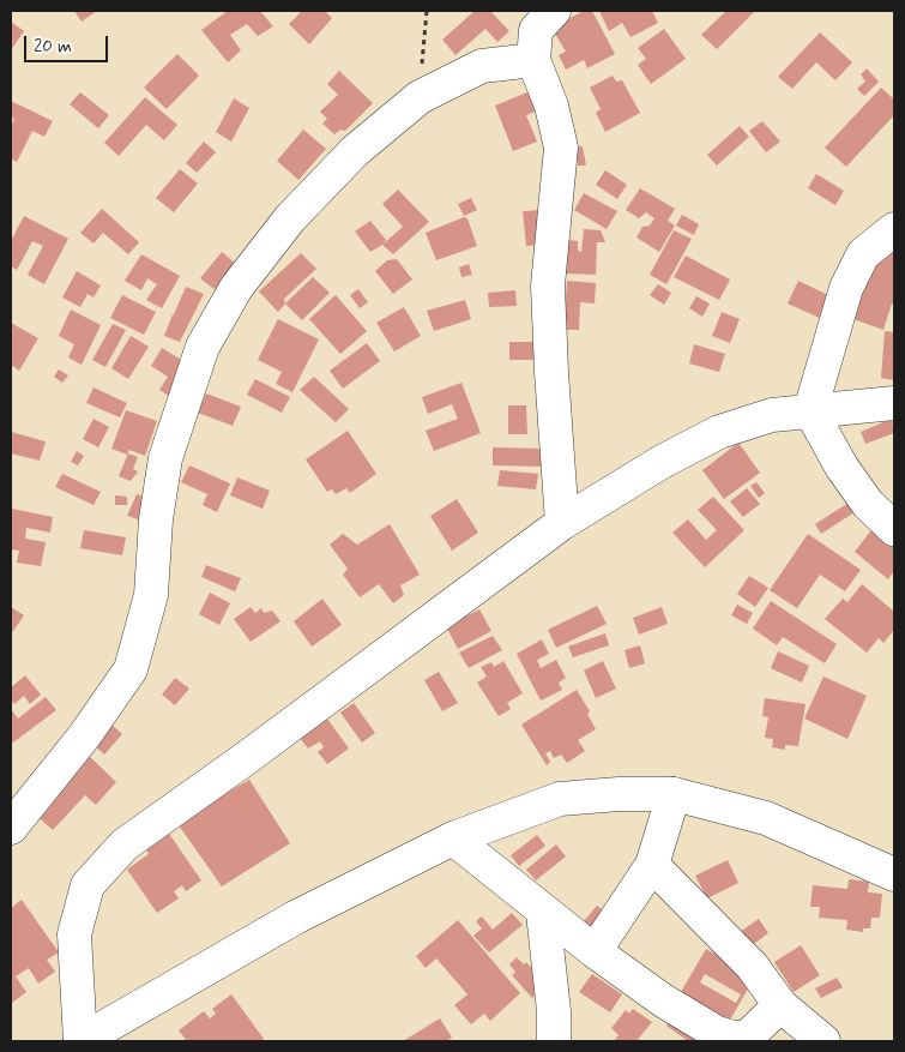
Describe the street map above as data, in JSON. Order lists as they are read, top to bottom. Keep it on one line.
{"scale_bar":"20 m"}
